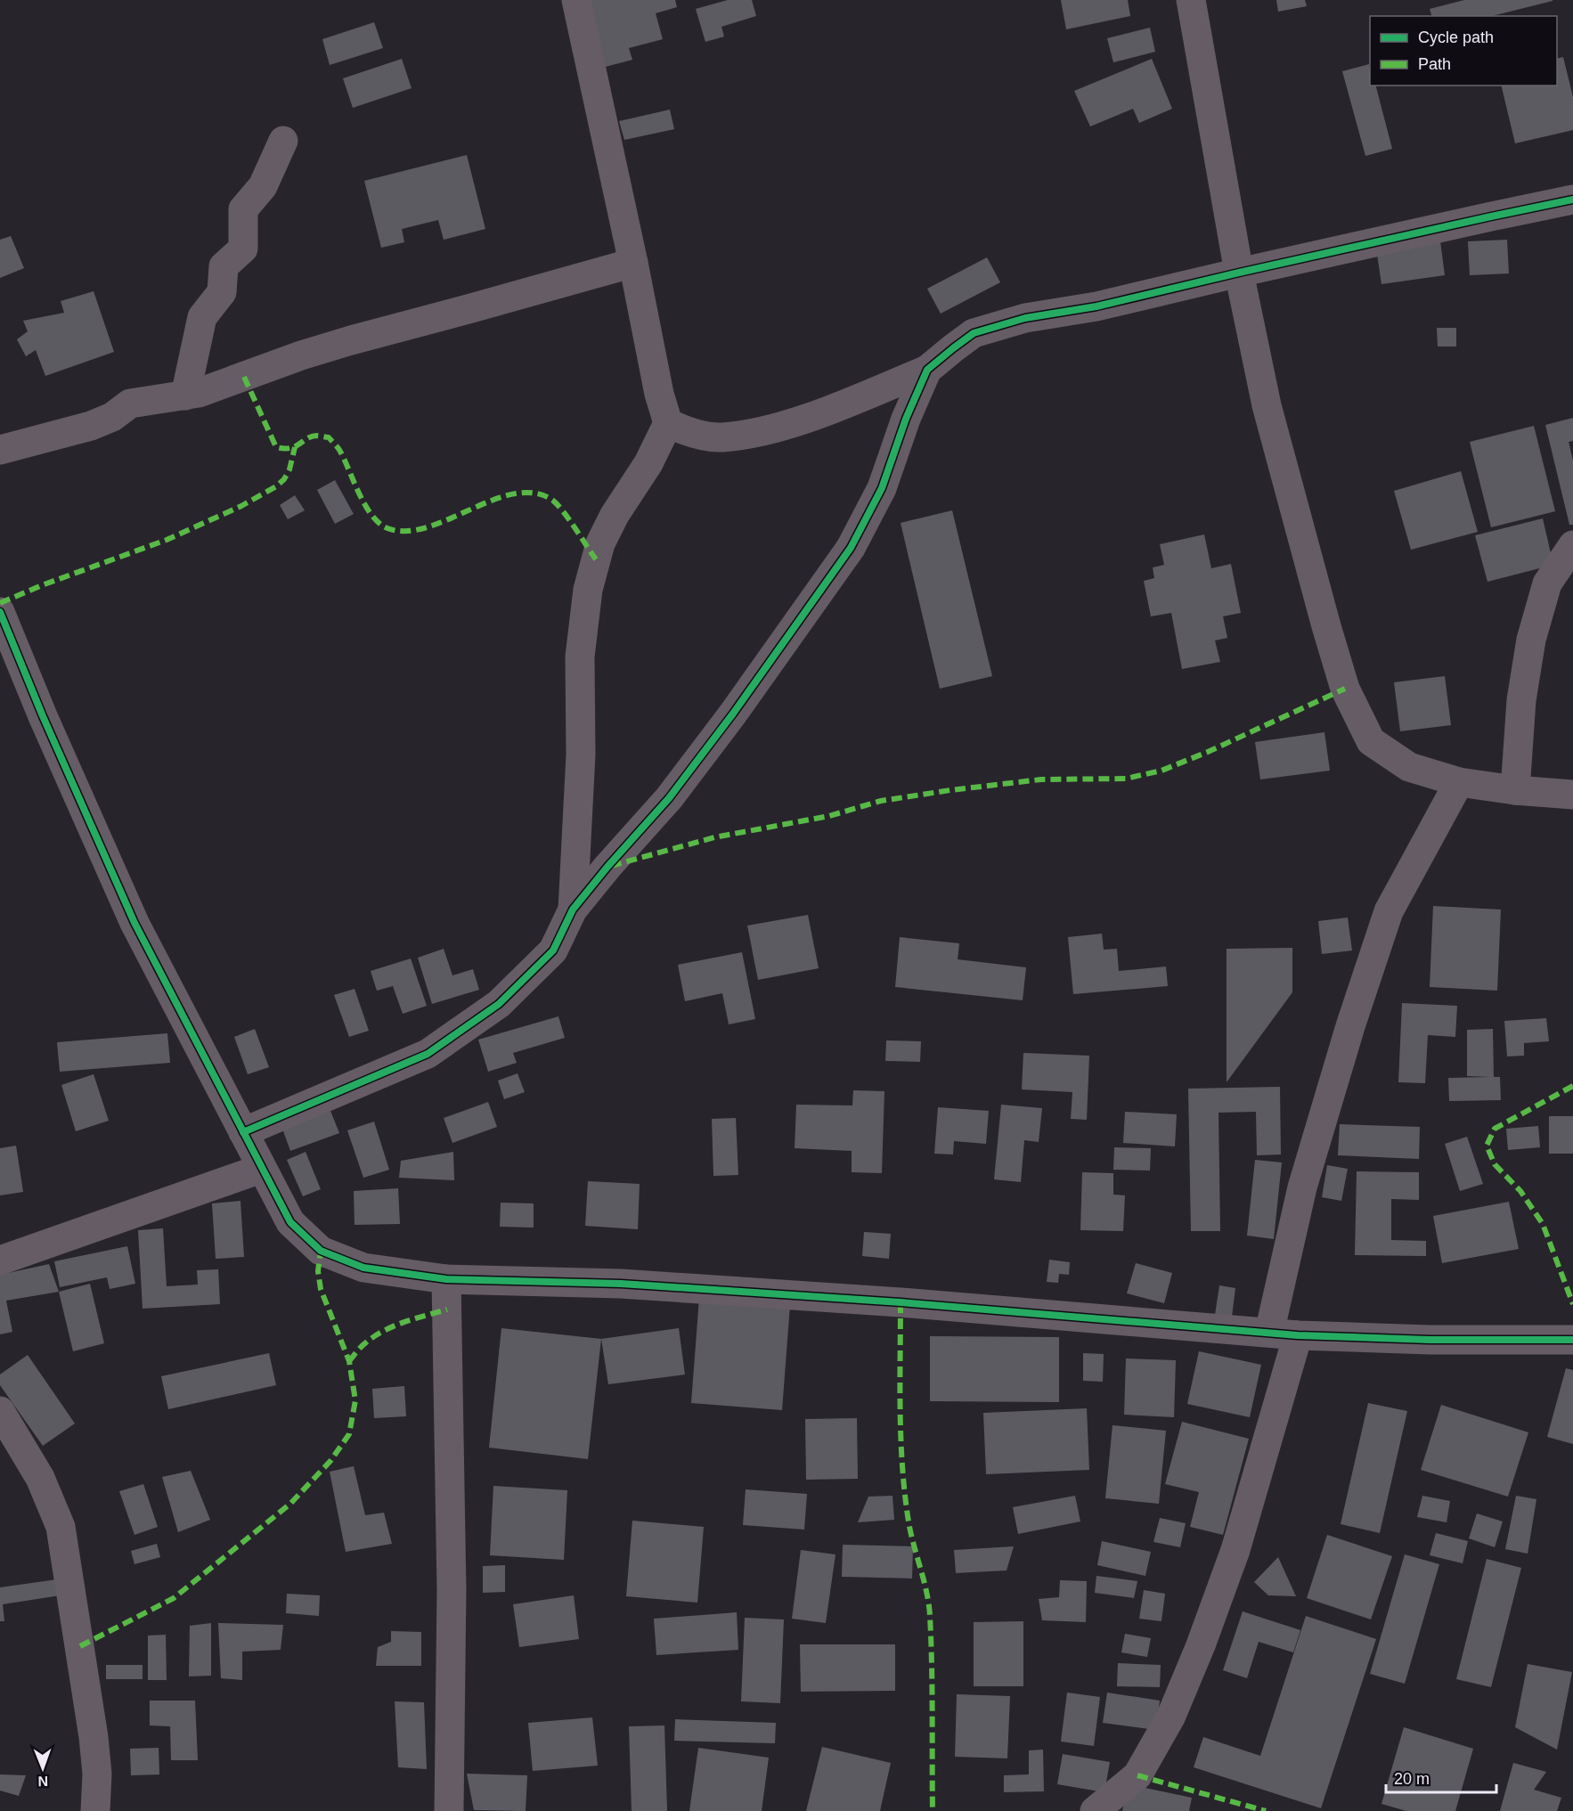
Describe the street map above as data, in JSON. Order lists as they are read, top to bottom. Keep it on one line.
{"legend":["Cycle path","Path"],"scale_bar":"20 m","north":"bottom"}
